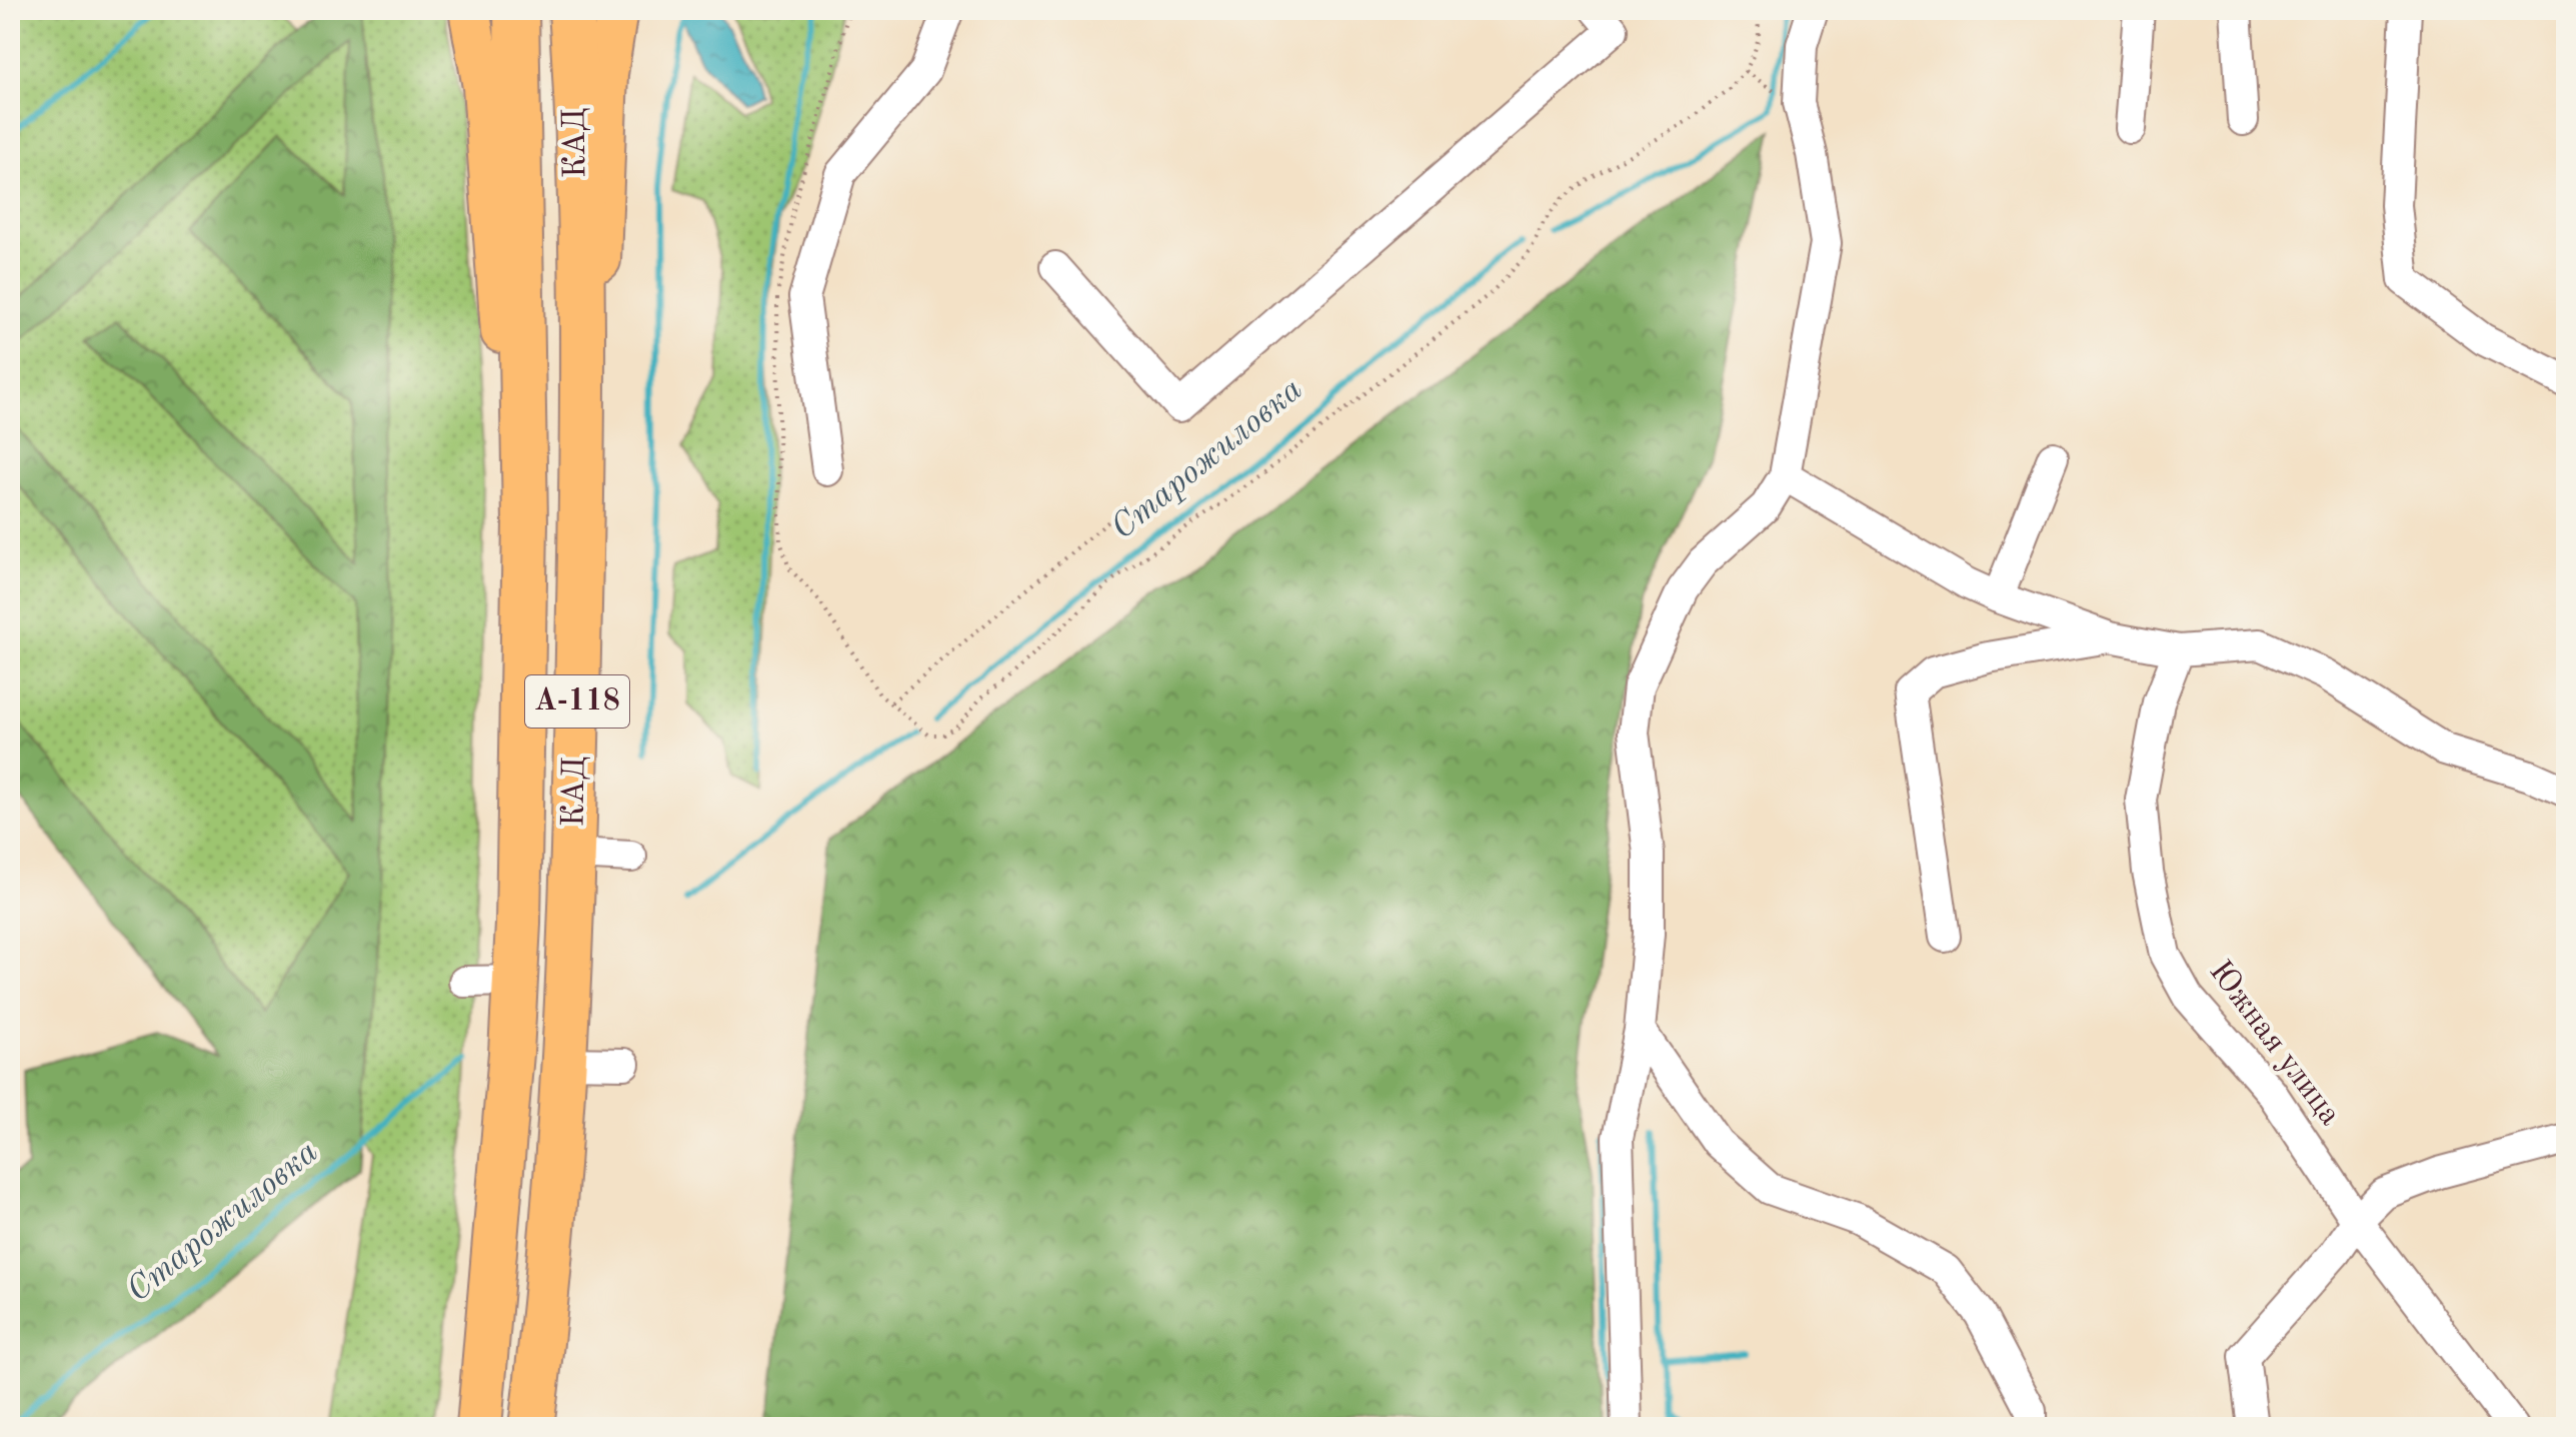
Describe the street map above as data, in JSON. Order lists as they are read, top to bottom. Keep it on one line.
{"streets":{"highway":["КАД","А-118"],"street":["Южная улица"]},"water":["Старожиловка"]}
